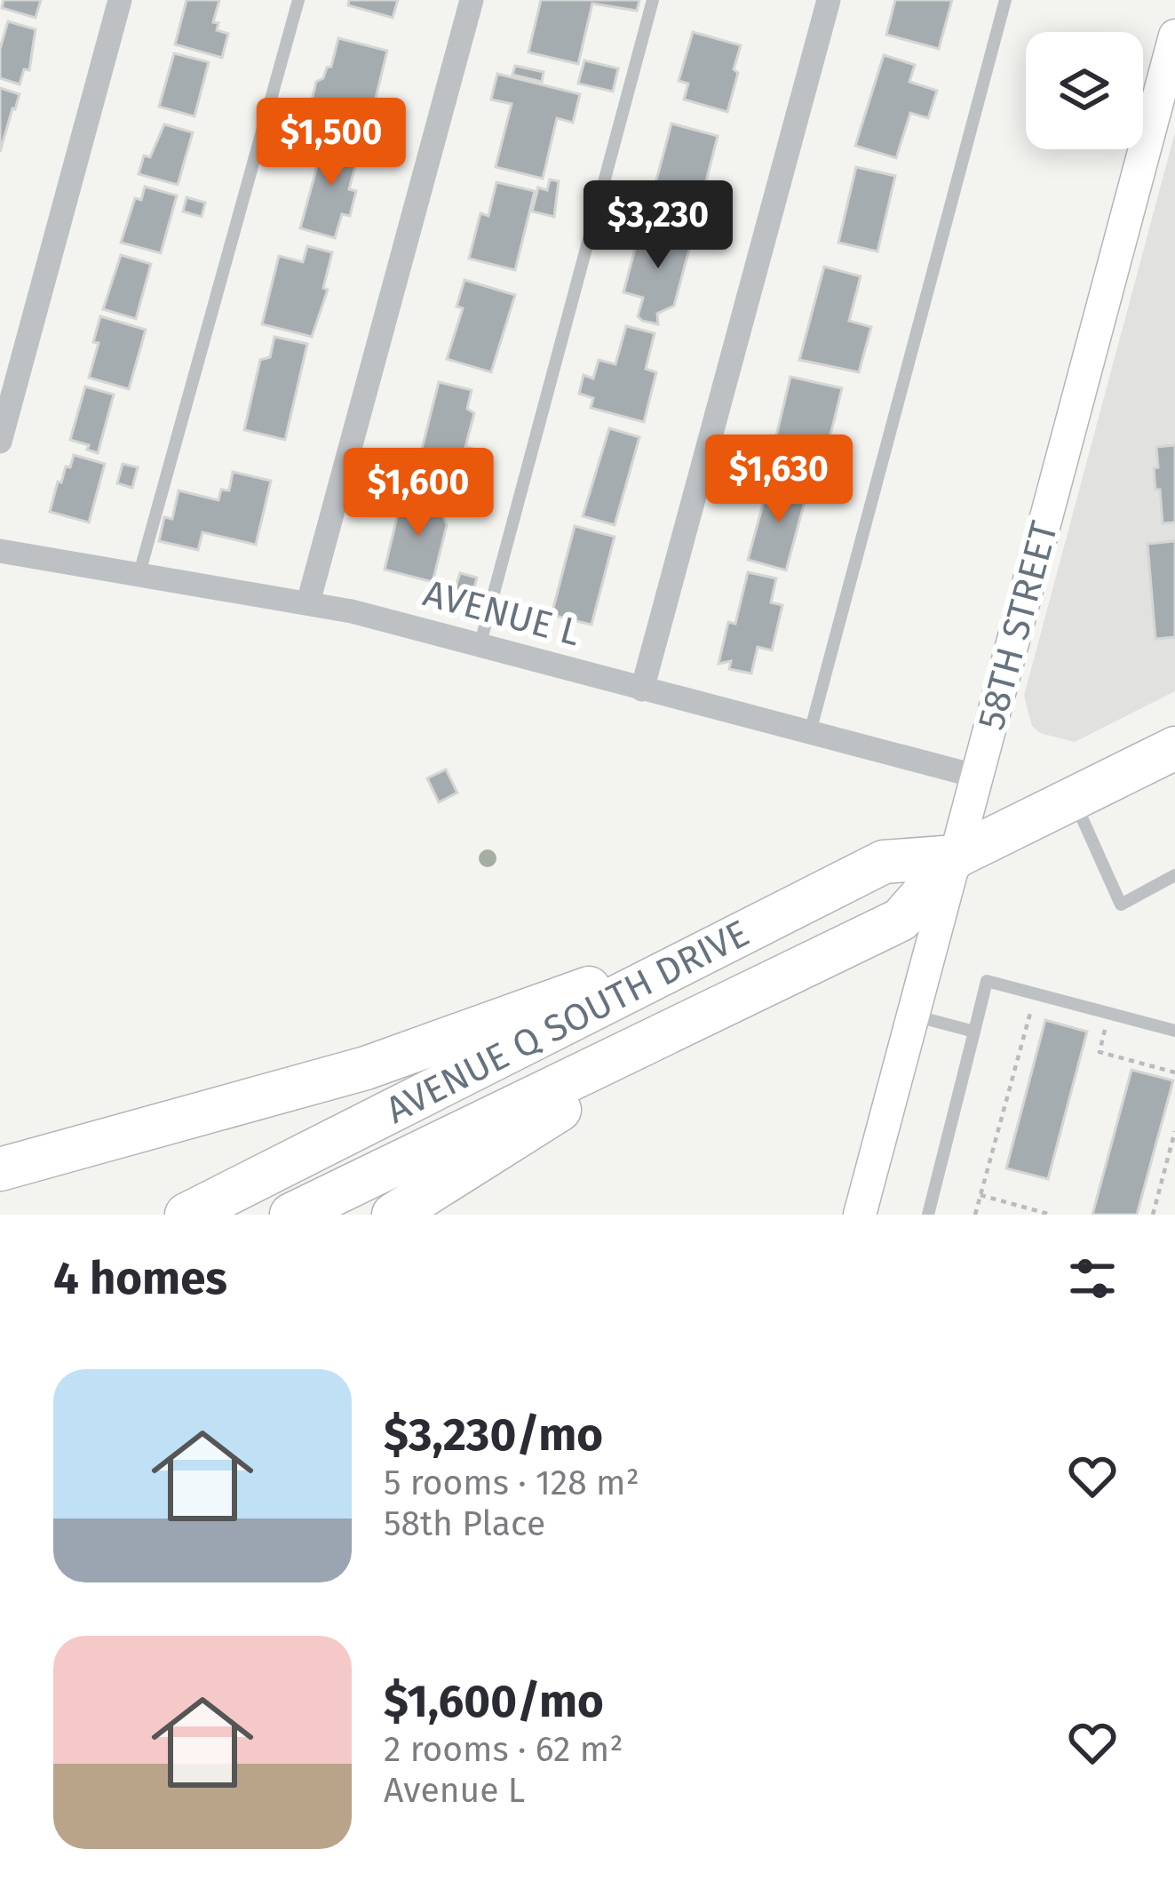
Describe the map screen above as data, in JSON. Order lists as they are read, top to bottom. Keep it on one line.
{"streets":{"highway":["AVENUE Q SOUTH DRIVE"],"street":["AVENUE L","58TH STREET"]},"crossings":[["AVENUE L","58TH STREET"],["58TH STREET","AVENUE Q SOUTH DRIVE"]],"page":{"price":["$1,500","$3,230","$1,630","$1,600"],"heading":"4 homes","list":[{"name":"$3,230/mo","note":"5 rooms · 128 m² · 58th Place"},{"name":"$1,600/mo","note":"2 rooms · 62 m² · Avenue L"}]}}
